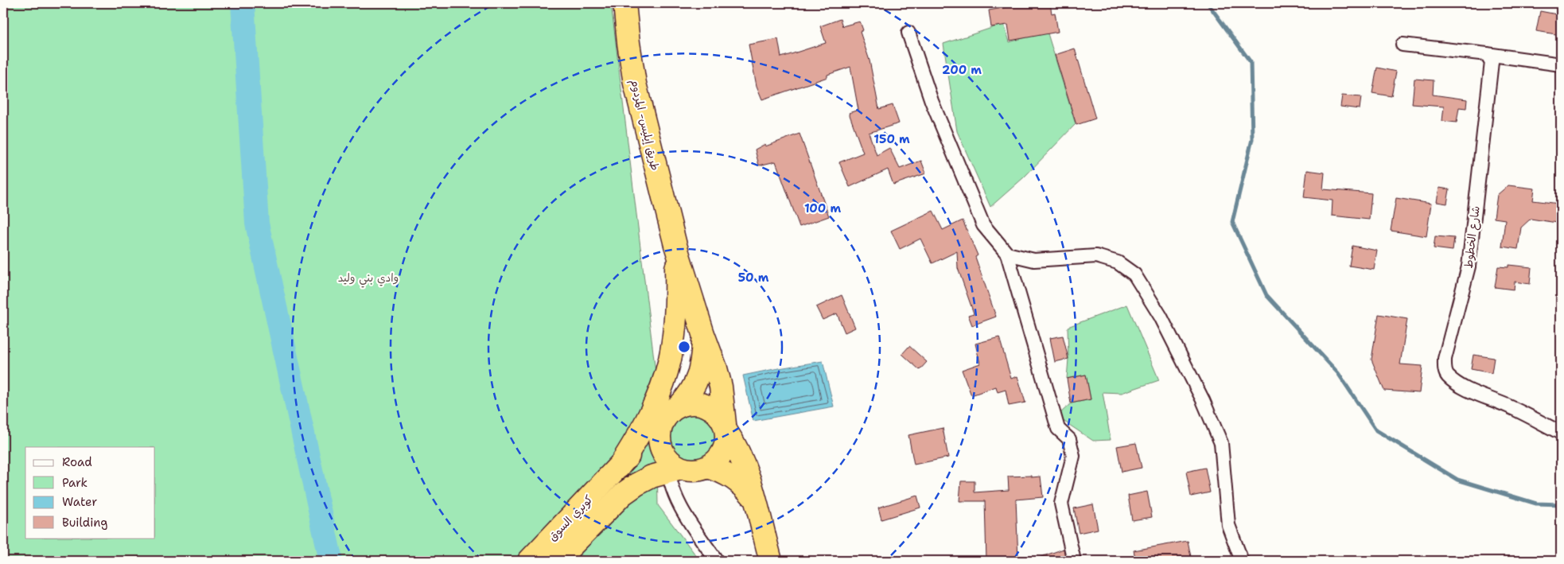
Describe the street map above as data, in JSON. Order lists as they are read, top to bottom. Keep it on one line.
{"streets":{"highway":["طريق إيليس- المردوم","كوبري السوق"],"street":["شارع الخطوط"]},"parks":["وادي بني وليد"],"legend":["Road","Park","Water","Building"],"rings":["200 m","150 m","100 m","50 m"]}
